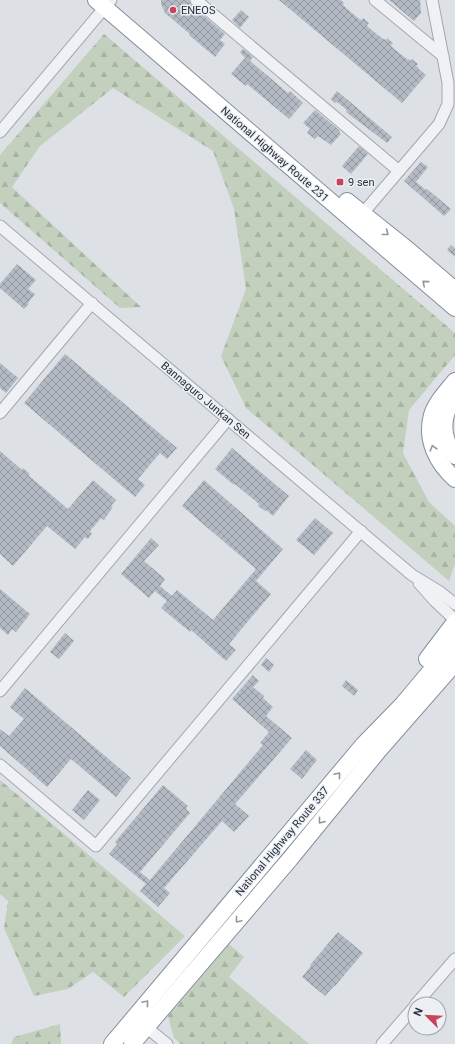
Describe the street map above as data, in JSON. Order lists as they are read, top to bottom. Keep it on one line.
{"streets":{"highway":["National Highway Route 231","National Highway Route 337"],"street":["Bannaguro Junkan Sen"]},"places":{"other":["ENEOS"],"transit":["9 sen"]},"north":"top left"}
